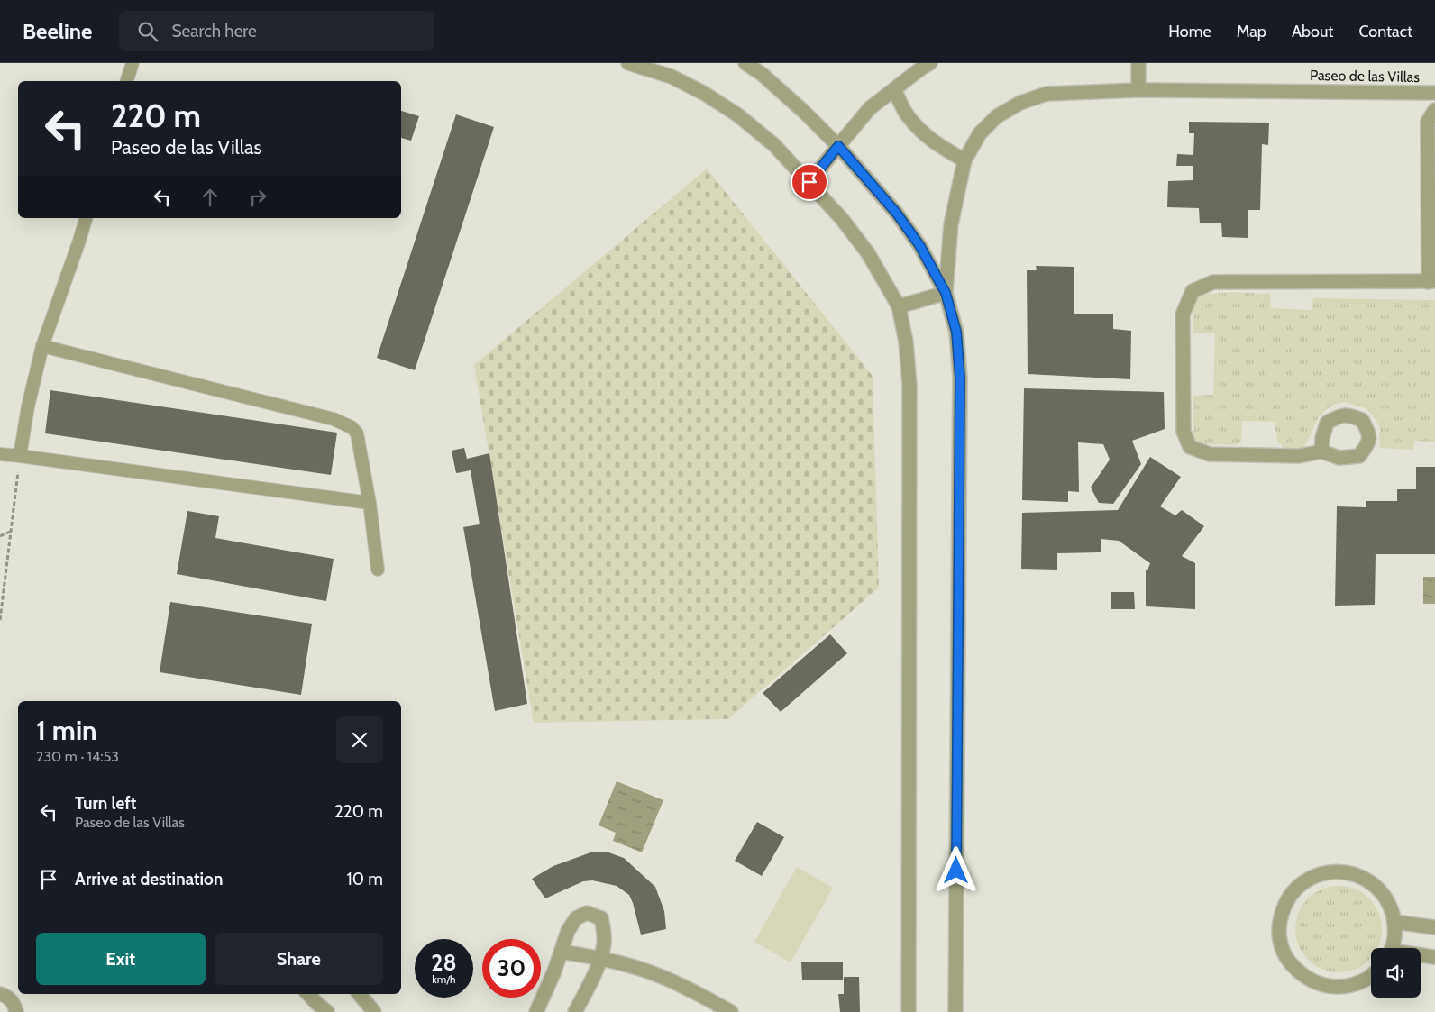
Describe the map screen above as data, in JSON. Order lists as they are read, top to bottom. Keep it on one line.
{"streets":{"street":["Paseo de las Villas"]},"page":{"header":"Beeline","search":"Search here","nav":["Home","Map","About","Contact"],"turn":["220 m","Paseo de las Villas"],"heading":["1 min","230 m · 14:53"],"list":[{"name":"Turn left","note":"Paseo de las Villas","value":"220 m"},{"name":"Arrive at destination","value":"10 m"}],"buttons":["Exit","Share"],"speed":"28 km/h","limit":"30"}}
